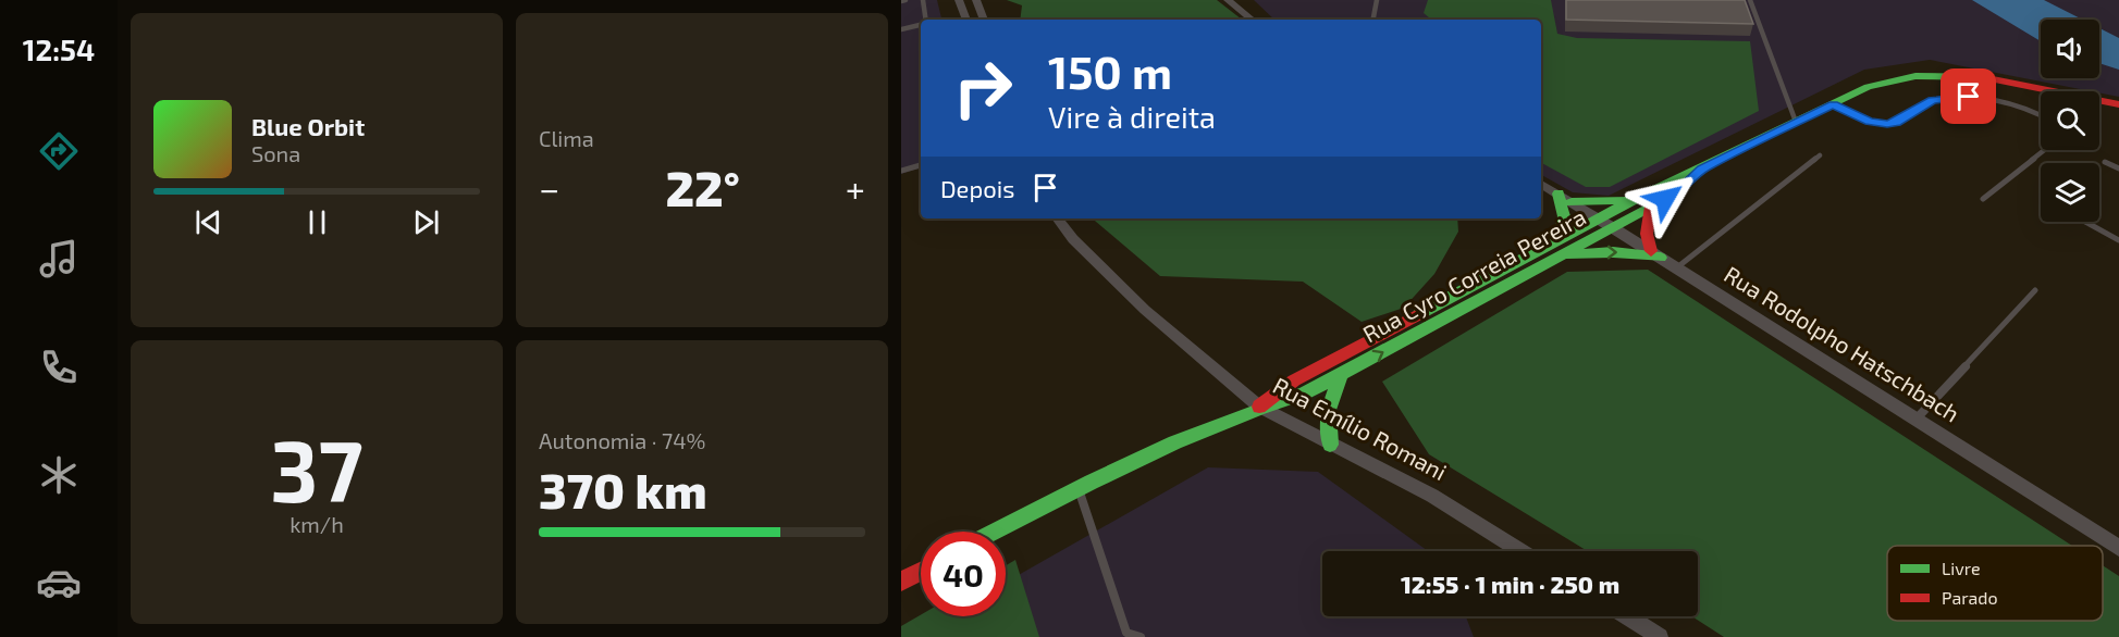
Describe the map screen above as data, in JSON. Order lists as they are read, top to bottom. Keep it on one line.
{"streets":{"street":["Rua Cyro Correia Pereira","Rua Rodolpho Hatschbach","Rua Emílio Romani"]},"crossings":[["Rua Cyro Correia Pereira","Rua Rodolpho Hatschbach"],["Rua Cyro Correia Pereira","Rua Emílio Romani"]],"legend":["Livre","Parado"],"page":{"tabs":"12:54","tile":["Clima",["37","km/h"],["Autonomia · 74%","370 km"]],"turn":["150 m","Vire à direita"],"song":["Blue Orbit","Sona"],"then":"Depois","heat":["−","22°","+"],"limit":"40","trip":"12:55 · 1 min · 250 m"}}
